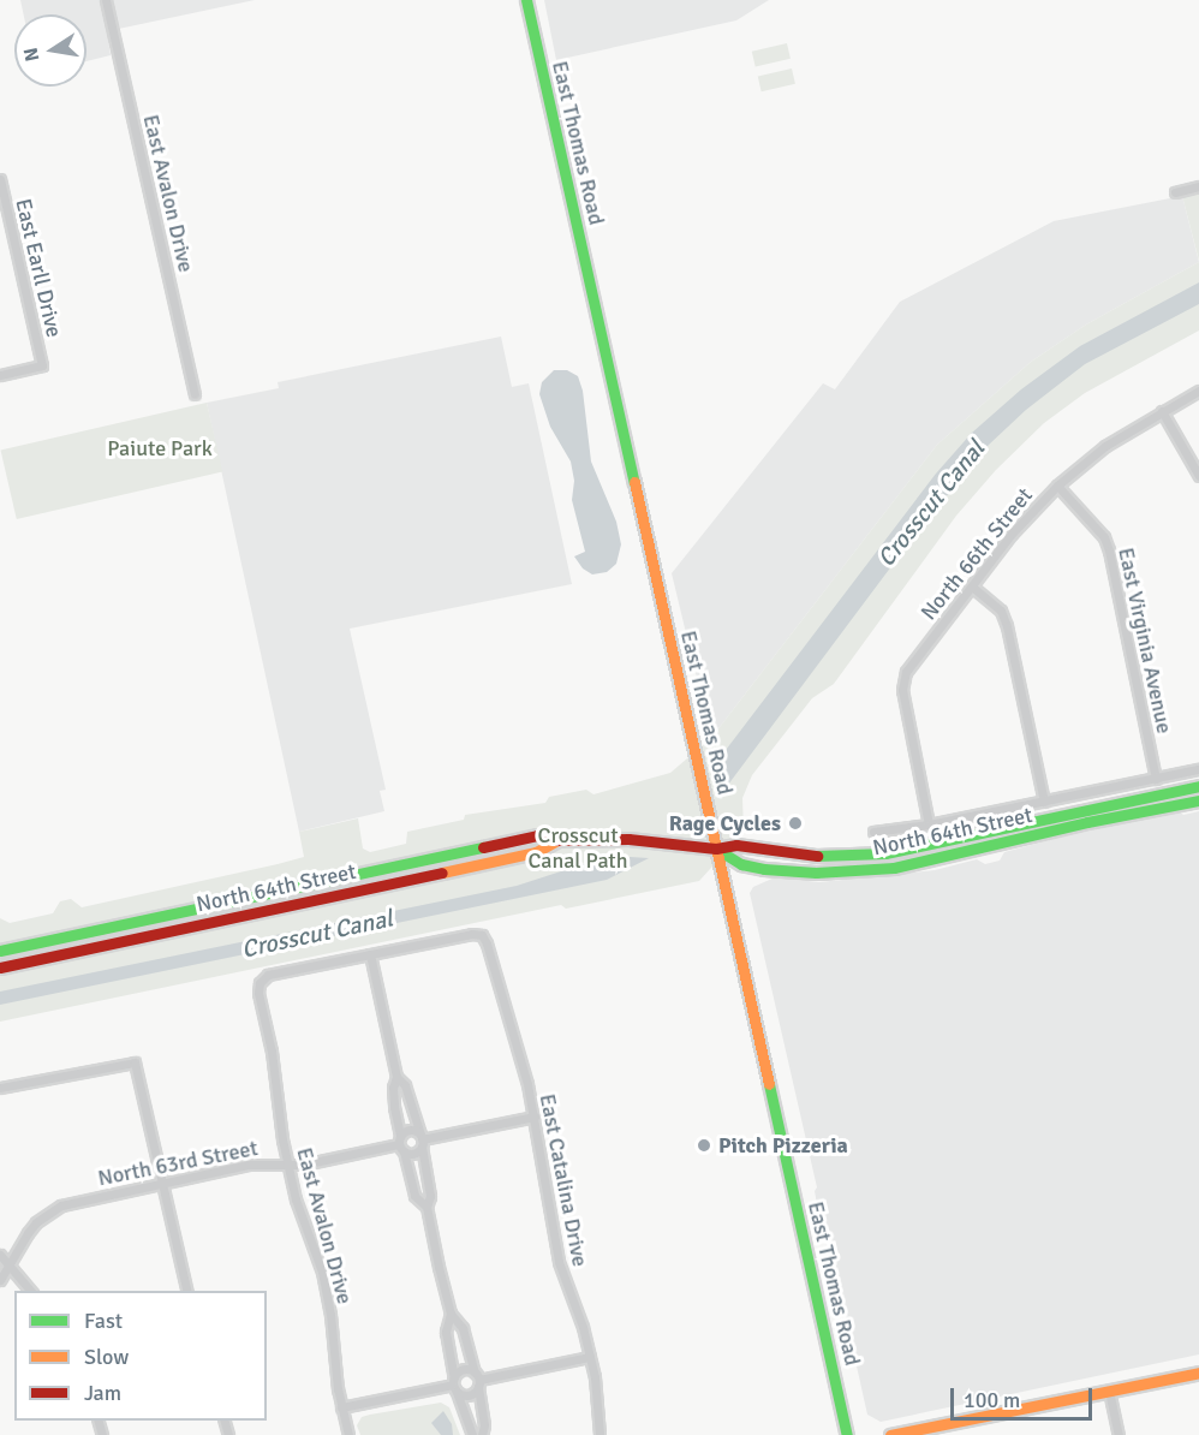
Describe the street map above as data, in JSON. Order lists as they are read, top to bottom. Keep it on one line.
{"streets":{"main road":["East Thomas Road","North 64th Street"],"street":["East Avalon Drive","East Earll Drive","North 66th Street","East Virginia Avenue","North 63rd Street","East Catalina Drive"]},"crossings":[["East Thomas Road","North 64th Street"],["East Avalon Drive","North 63rd Street"],["East Avalon Drive","East Catalina Drive"],["North 66th Street","East Virginia Avenue"],["North 66th Street","North 64th Street"],["East Virginia Avenue","North 64th Street"]],"water":["Crosscut Canal"],"parks":["Paiute Park","Crosscut Canal Path"],"places":["Rage Cycles","Pitch Pizzeria"],"legend":["Fast","Slow","Jam"],"scale_bar":"100 m","north":"left"}
